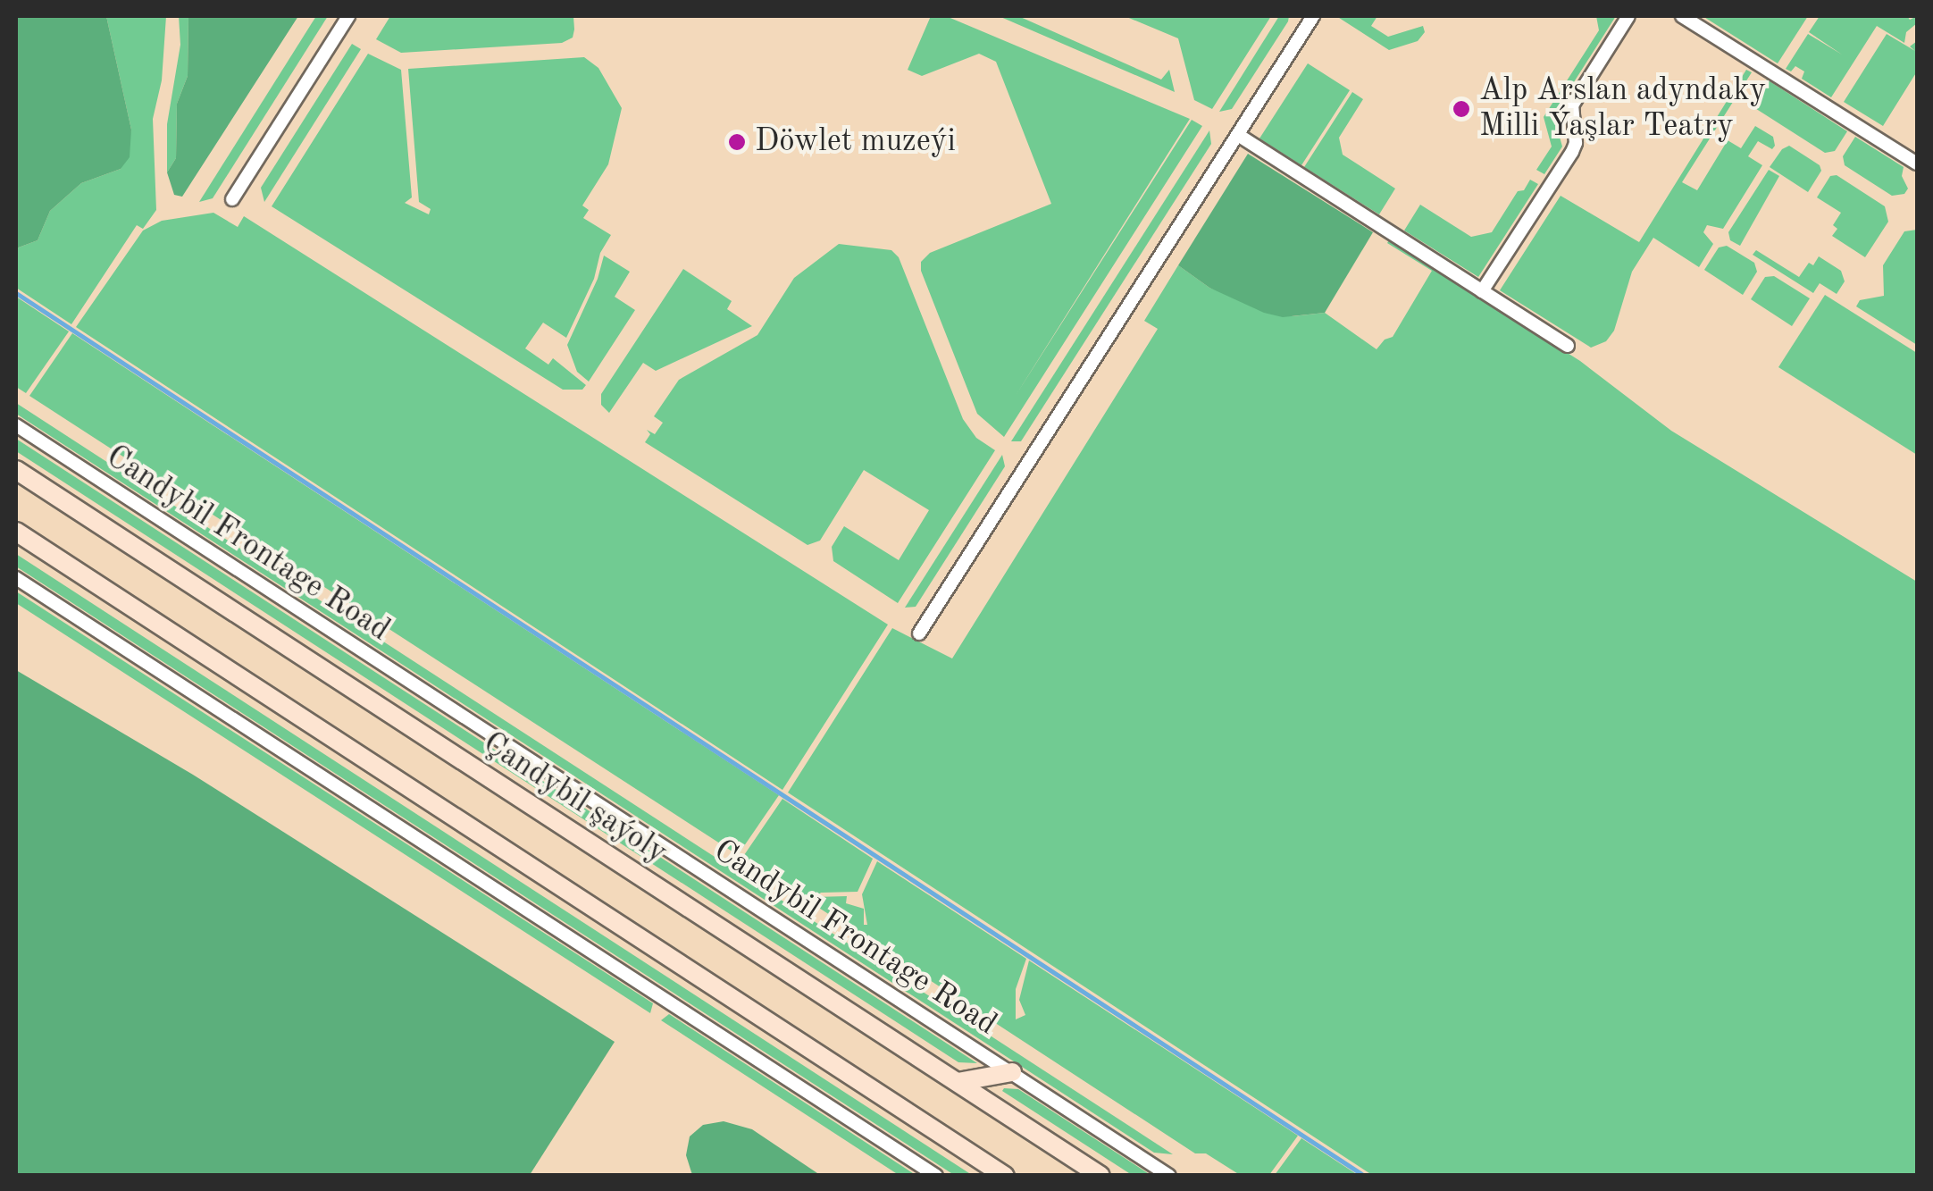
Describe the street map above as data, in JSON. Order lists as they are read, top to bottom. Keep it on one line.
{"streets":{"main road":["Çandybil şaýoly"],"street":["Candybil Frontage Road"]},"places":["Alp Arslan adyndaky Milli Ýaşlar Teatry","Döwlet muzeýi"]}
